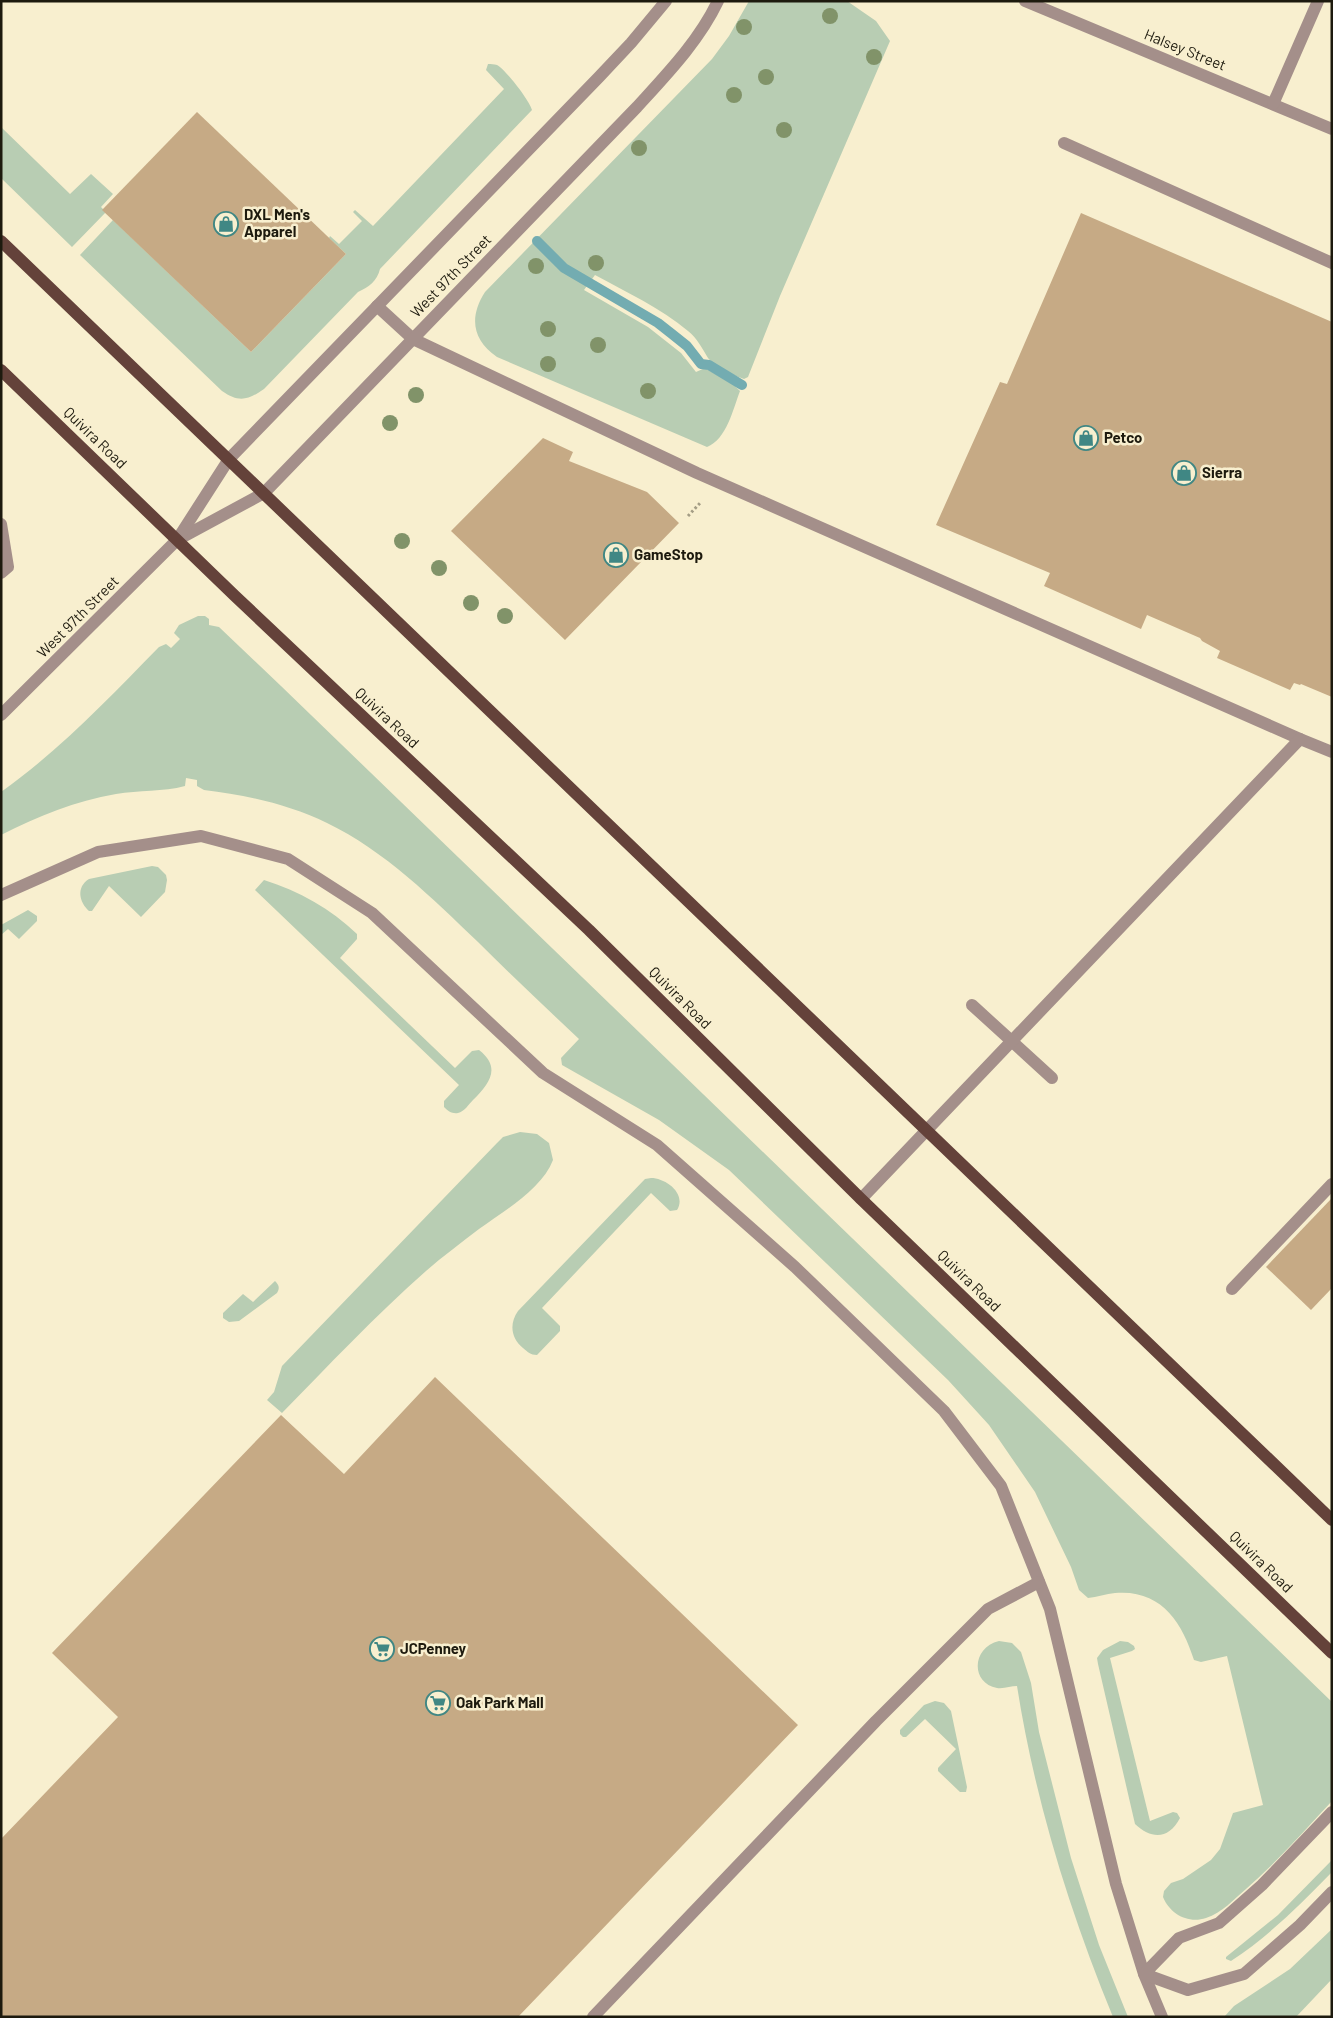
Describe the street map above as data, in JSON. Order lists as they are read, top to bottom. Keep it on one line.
{"streets":{"main road":["Quivira Road"],"street":["Halsey Street","West 97th Street"]},"crossings":[["West 97th Street","Quivira Road"]],"places":{"shop":["DXL Men's Apparel","Petco","Sierra","GameStop"],"supermarket":["JCPenney","Oak Park Mall"]}}
